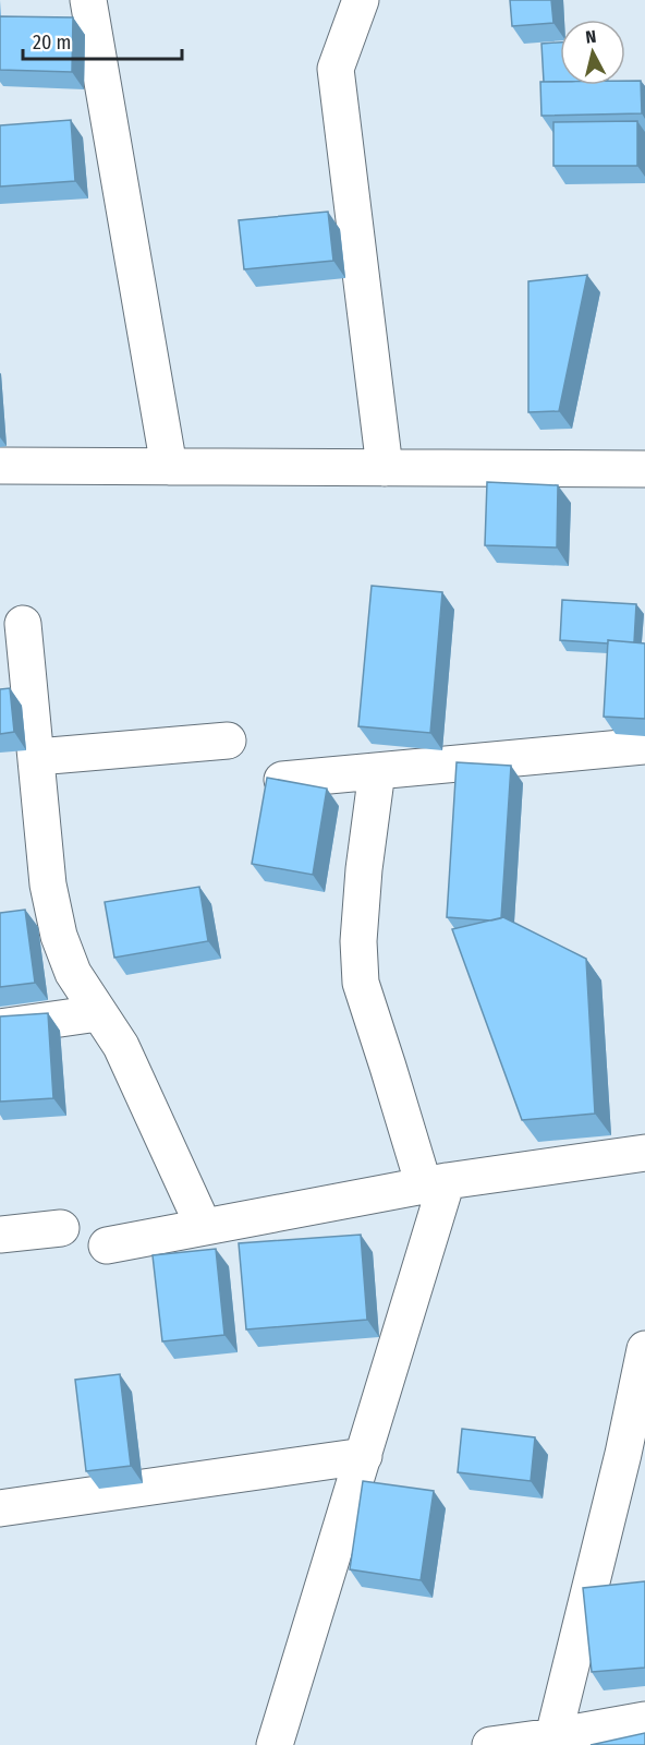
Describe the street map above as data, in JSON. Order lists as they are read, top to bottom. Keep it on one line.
{"scale_bar":"20 m","north":"top"}
